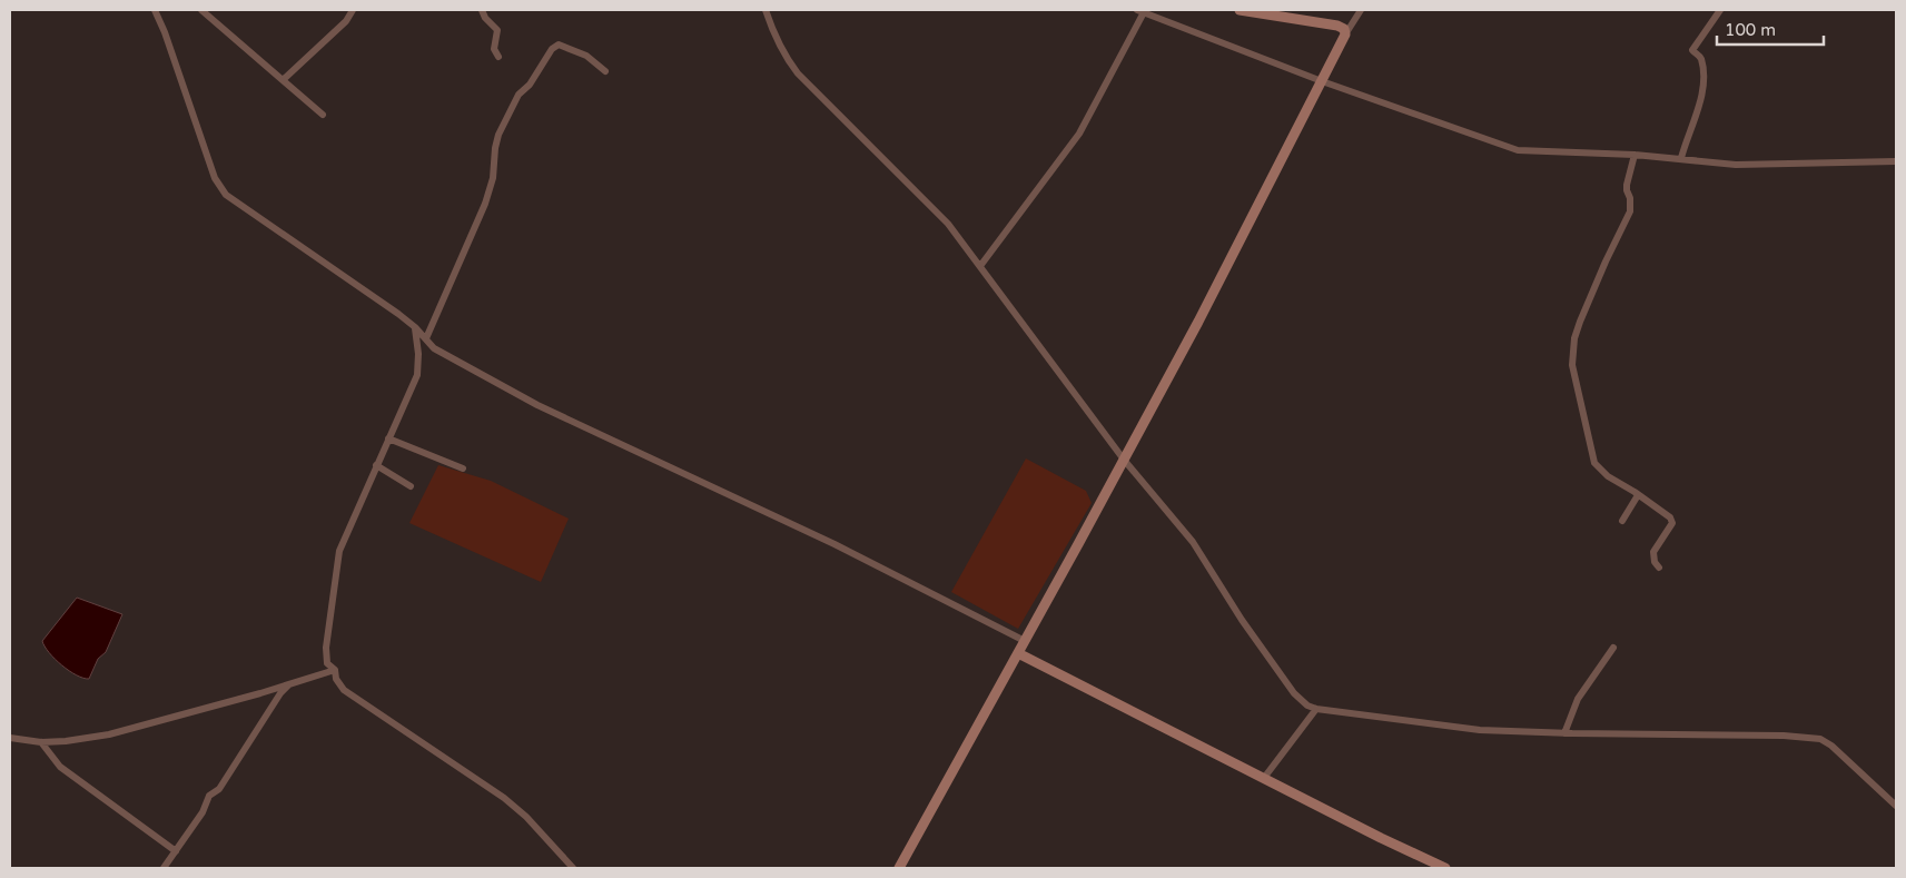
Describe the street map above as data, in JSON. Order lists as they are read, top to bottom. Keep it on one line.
{"scale_bar":"100 m"}
